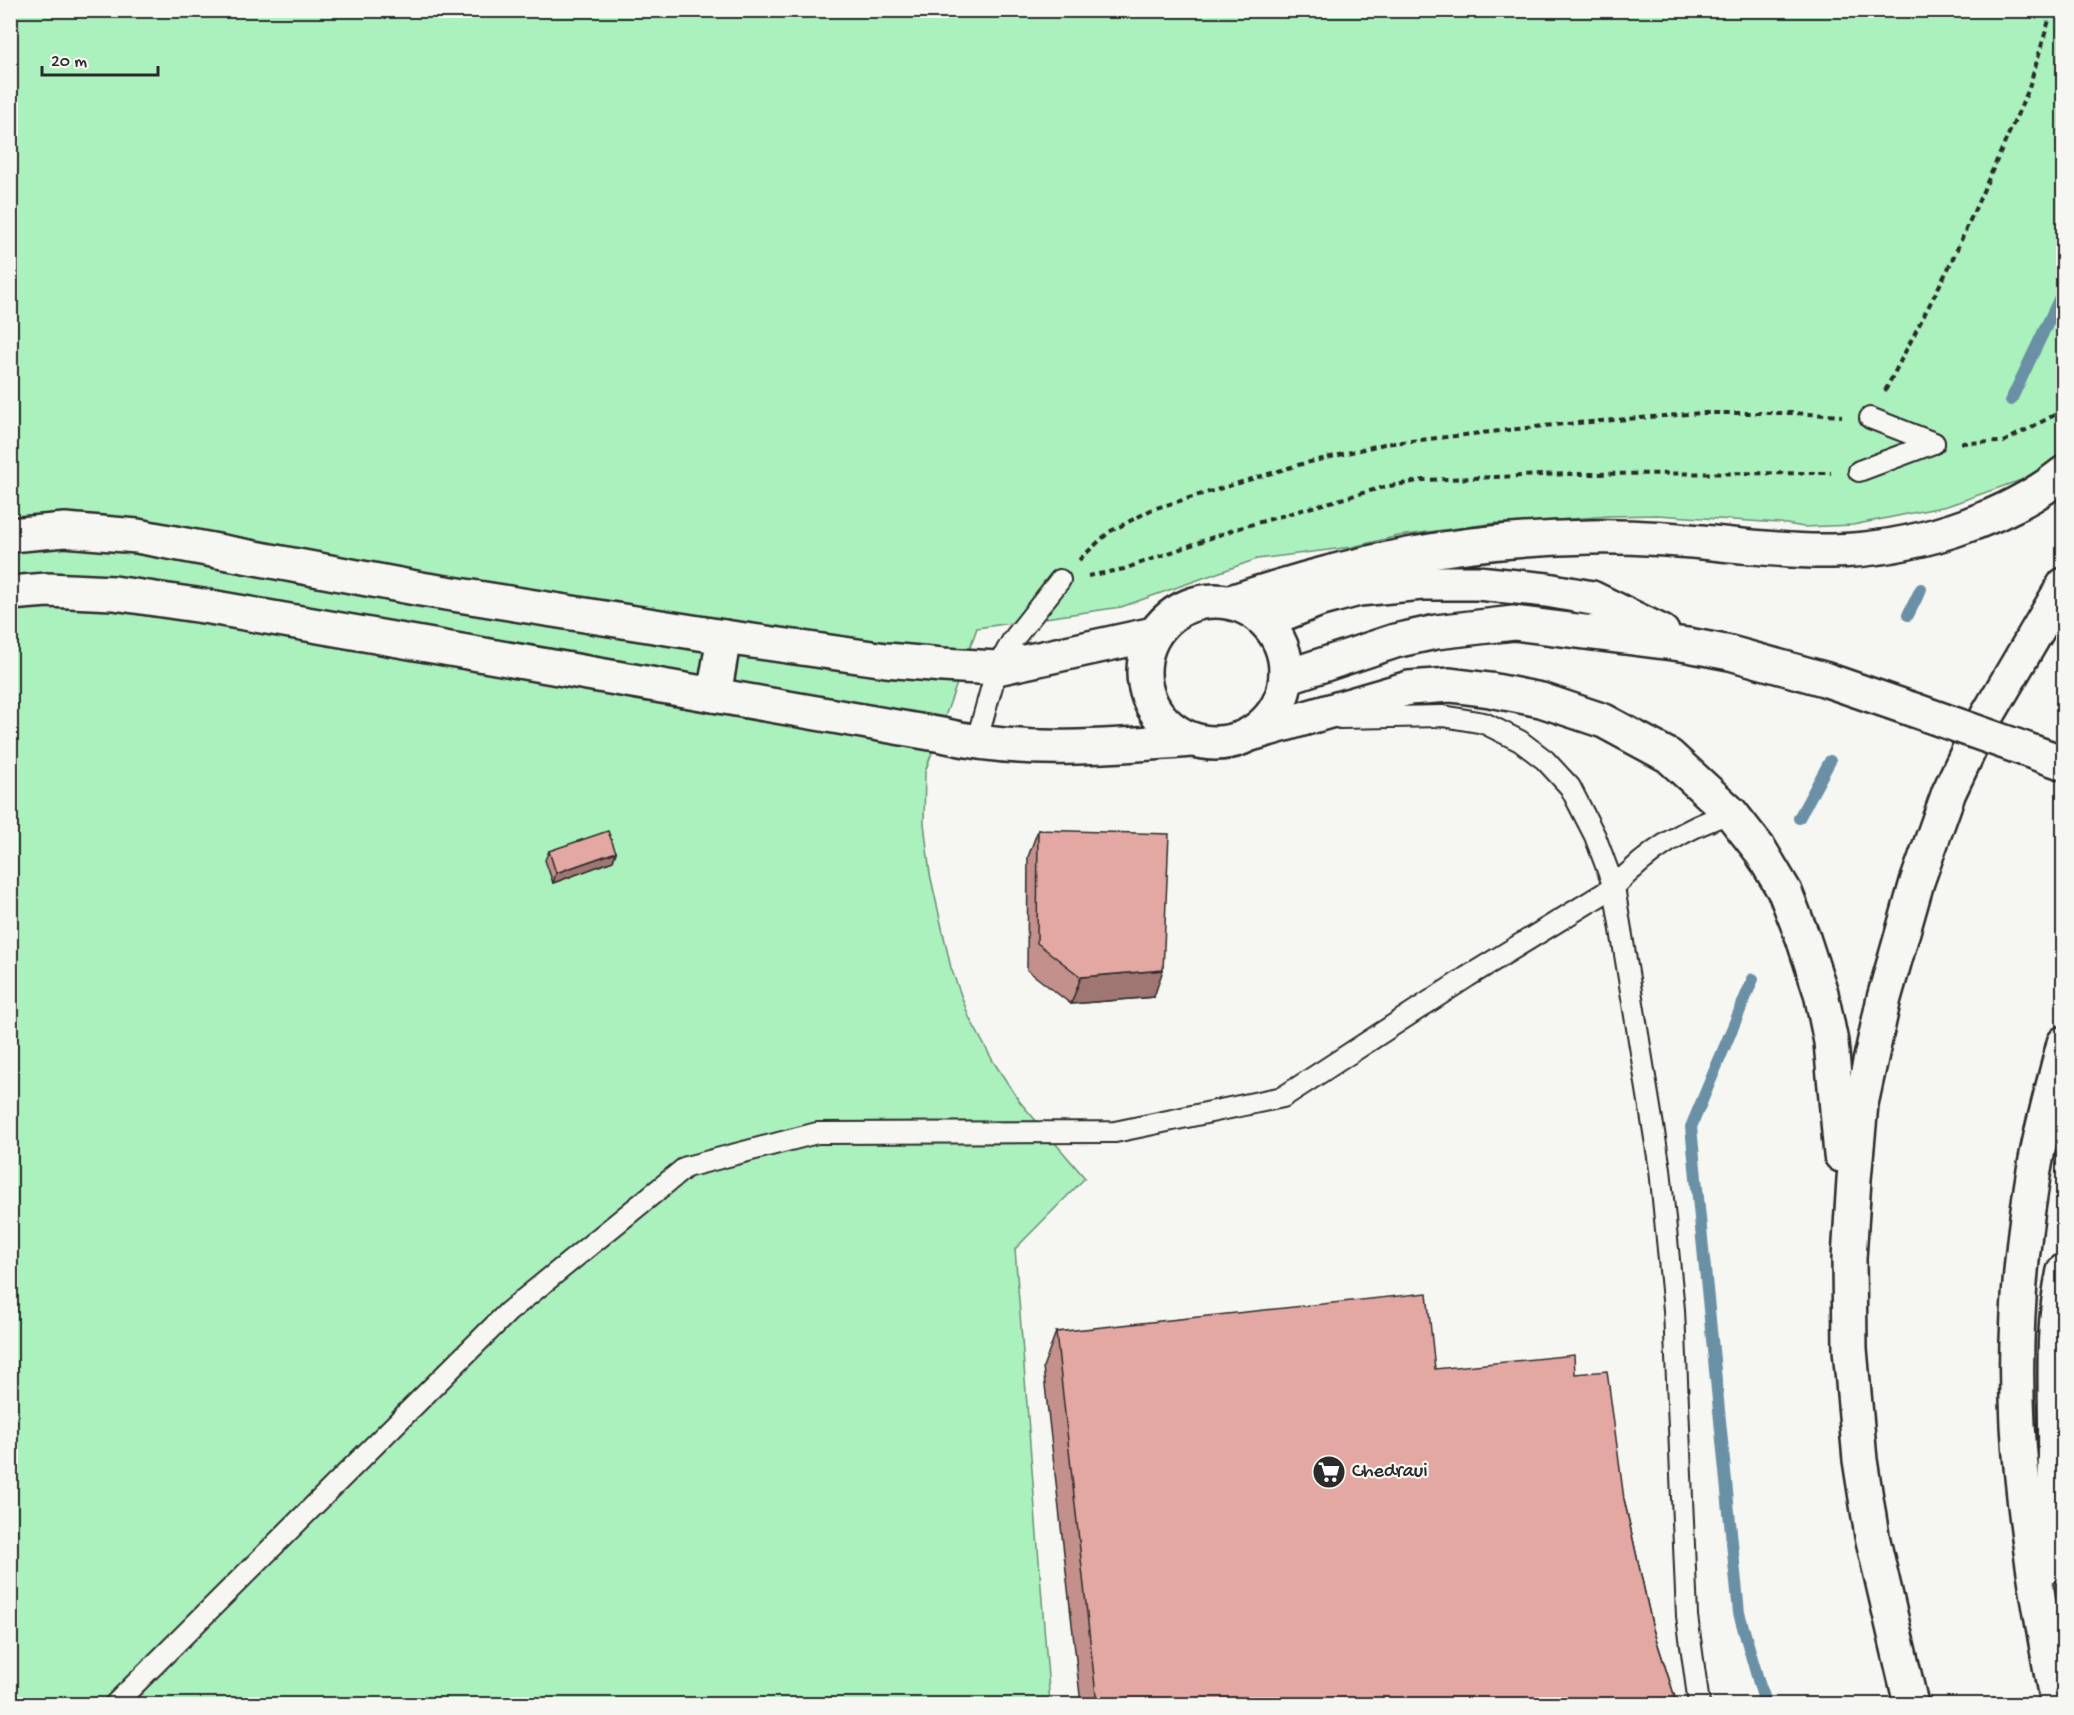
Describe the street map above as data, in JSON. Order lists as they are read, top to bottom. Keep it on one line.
{"places":{"supermarket":["Chedraui"]},"scale_bar":"20 m"}
